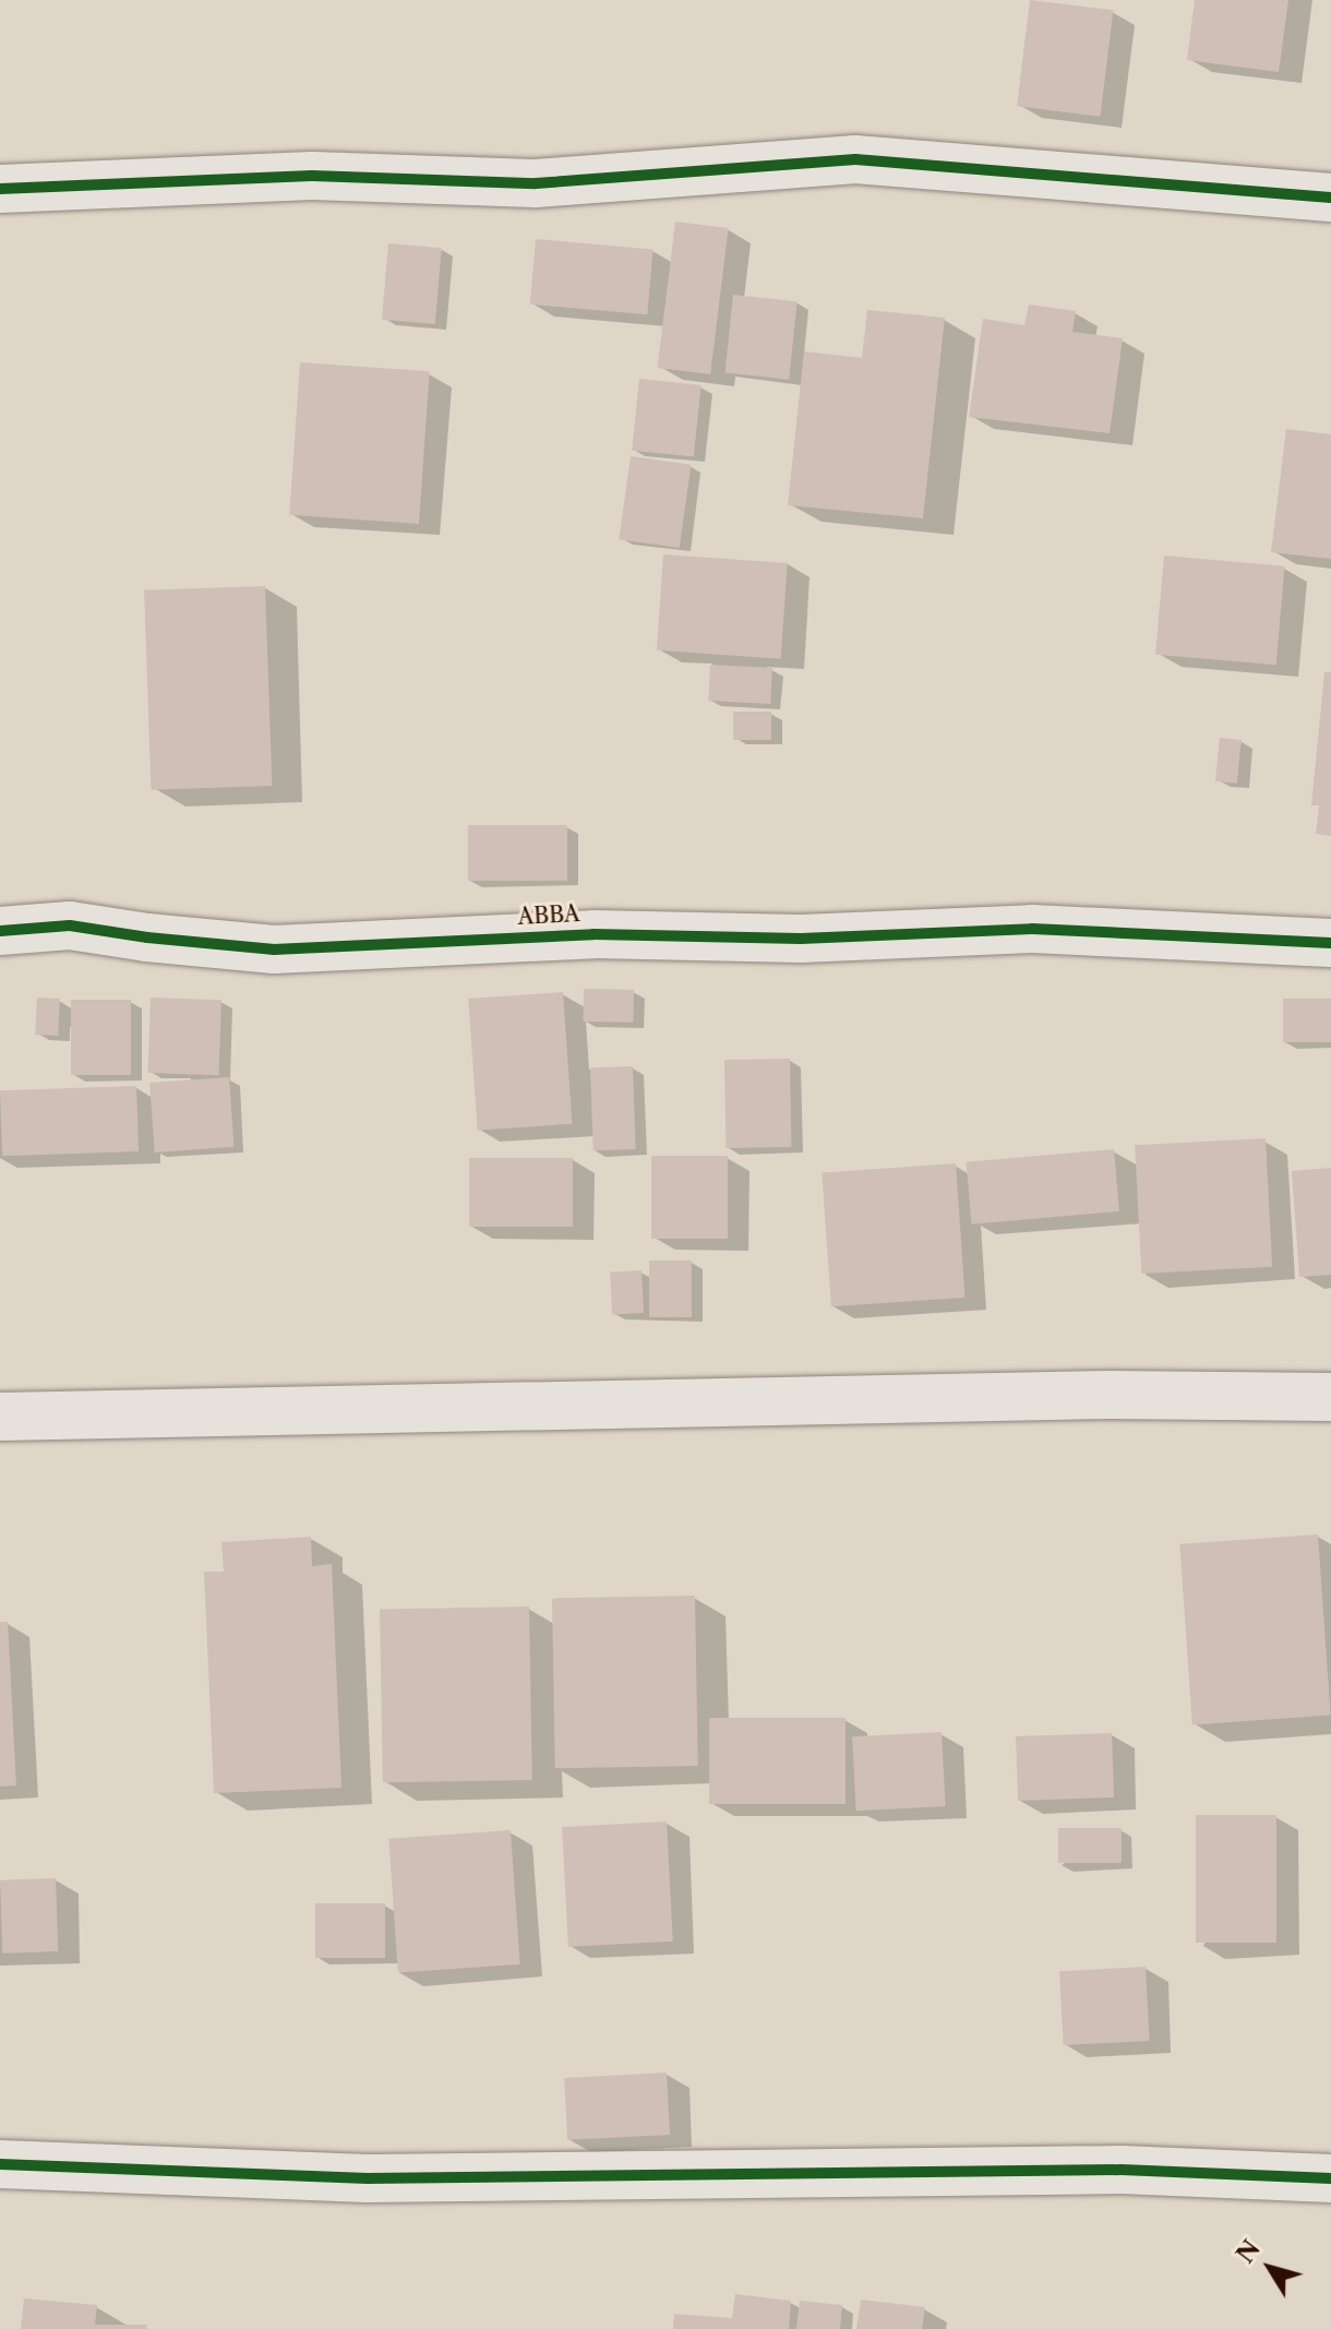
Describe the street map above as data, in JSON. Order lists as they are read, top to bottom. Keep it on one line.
{"streets":{"street":["ABBA"]},"north":"top left"}
